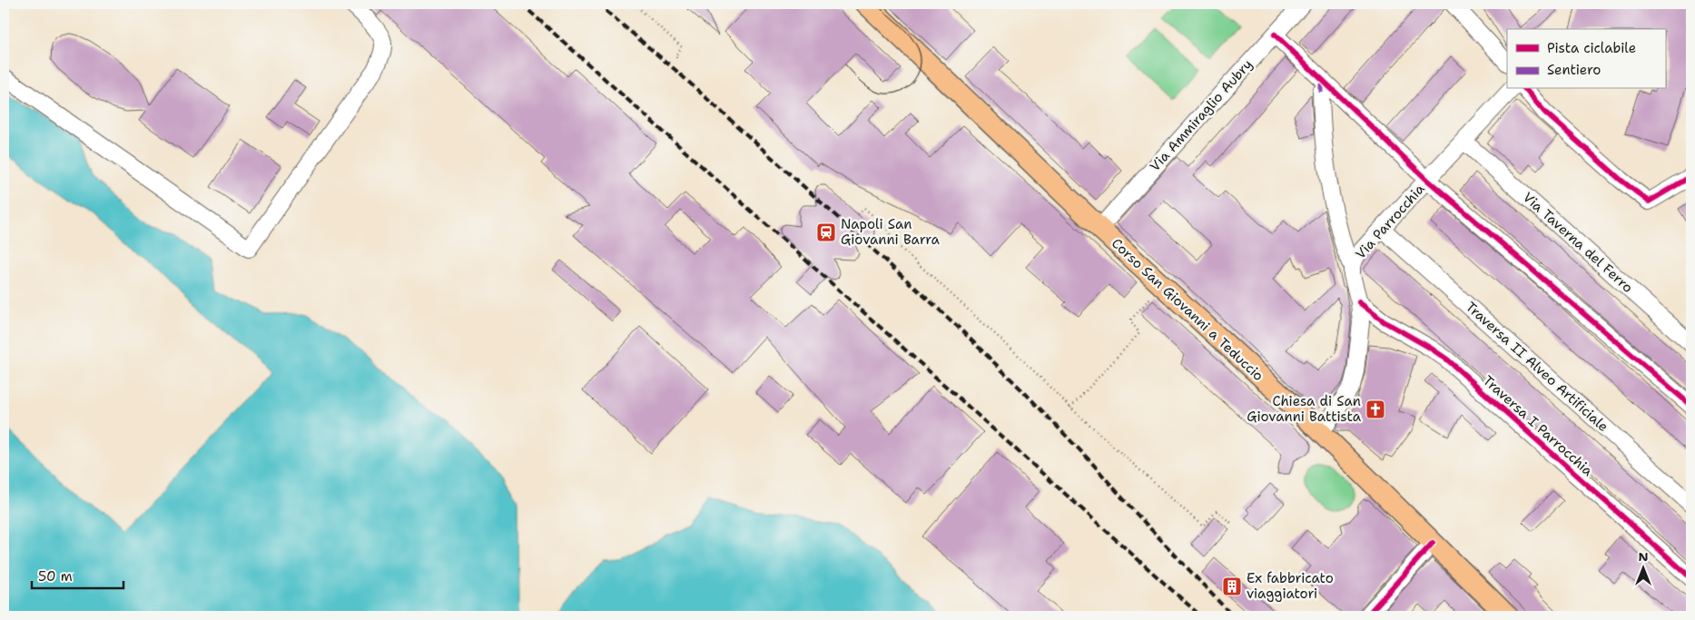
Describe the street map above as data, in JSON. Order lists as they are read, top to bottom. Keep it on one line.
{"streets":{"main road":["Corso San Giovanni a Teduccio"],"street":["Via Ammiraglio Aubry","Via Parrocchia","Via Taverna del Ferro","Traversa II Alveo Artificiale","Traversa I Parrocchia"]},"crossings":[["Via Ammiraglio Aubry","Corso San Giovanni a Teduccio"],["Via Parrocchia","Via Taverna del Ferro"],["Via Parrocchia","Corso San Giovanni a Teduccio"],["Via Parrocchia","Traversa II Alveo Artificiale"],["Via Parrocchia","Traversa I Parrocchia"]],"places":{"station":["Napoli San Giovanni Barra"],"church":["Chiesa di San Giovanni Battista"],"building":["Ex fabbricato viaggiatori"]},"legend":["Pista ciclabile","Sentiero"],"scale_bar":"50 m","north":"top"}
